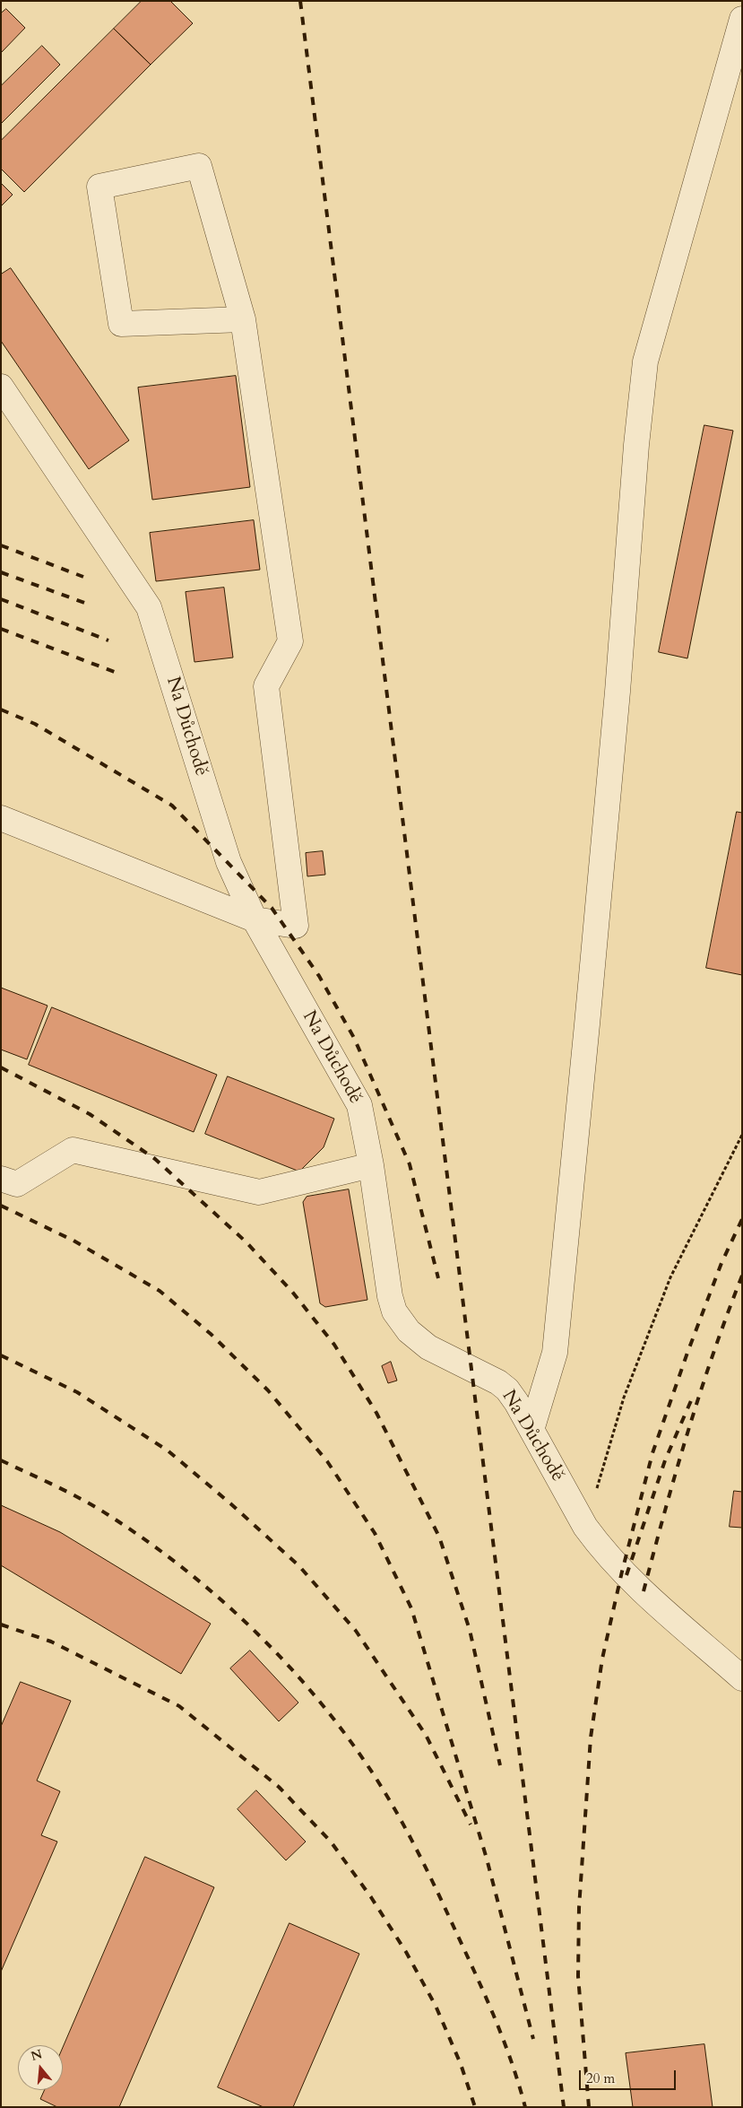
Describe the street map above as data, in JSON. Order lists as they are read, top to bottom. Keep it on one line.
{"streets":{"street":["Na Důchodě"]},"scale_bar":"20 m","north":"top"}
